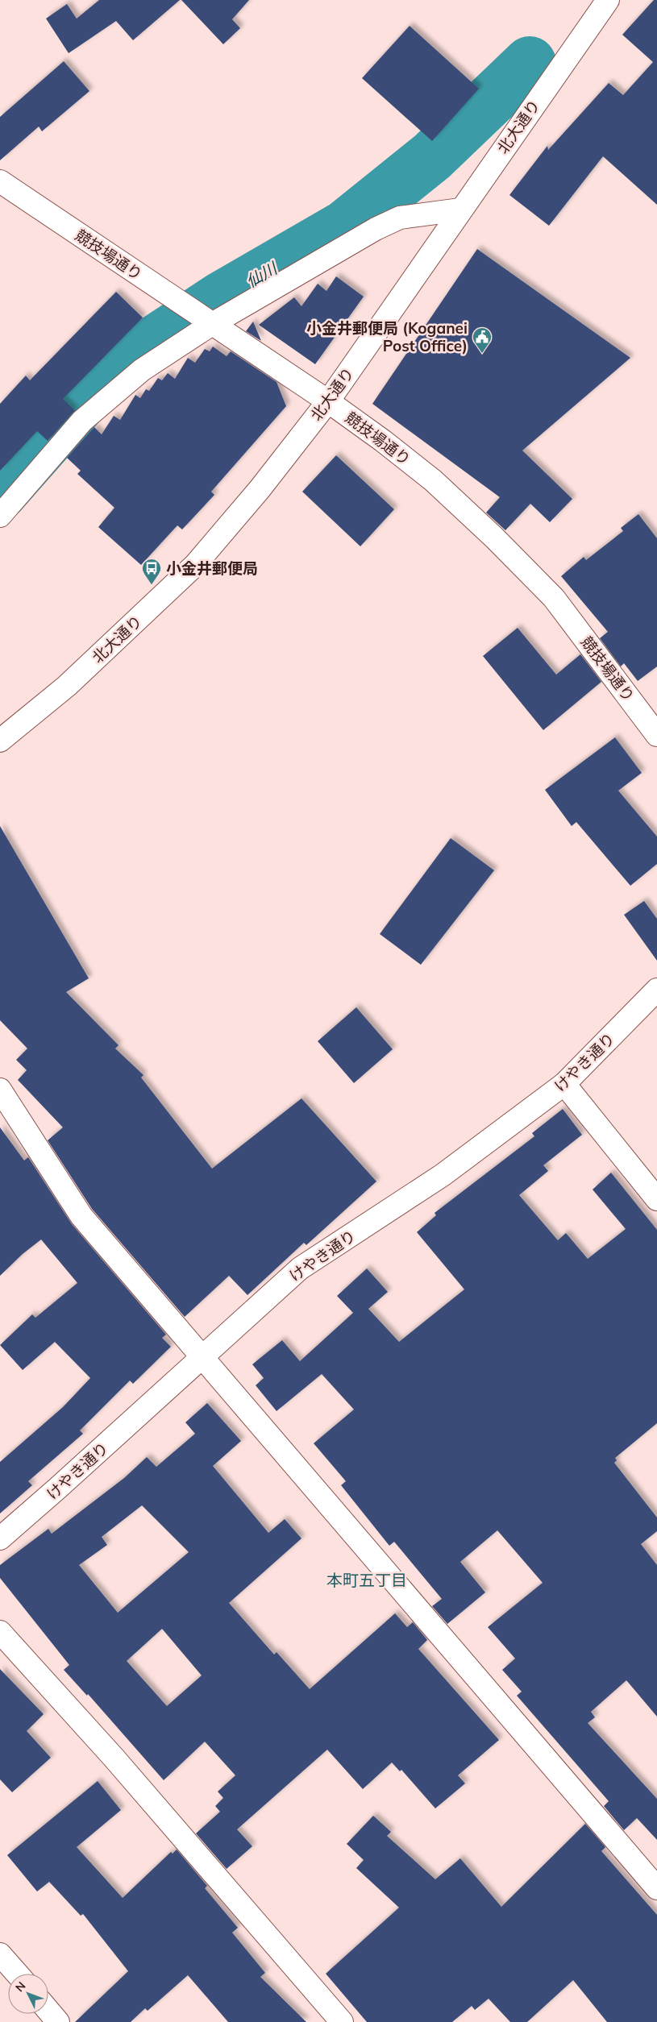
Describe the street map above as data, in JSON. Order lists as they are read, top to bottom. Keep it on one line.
{"streets":{"street":["北大通り","競技場通り","けやき通り"]},"crossings":[["北大通り","競技場通り"]],"districts":["本町五丁目"],"water":["仙川"],"places":{"public building":["小金井郵便局 (Koganei Post Office)"],"bus stop":["小金井郵便局"]},"north":"top left"}
